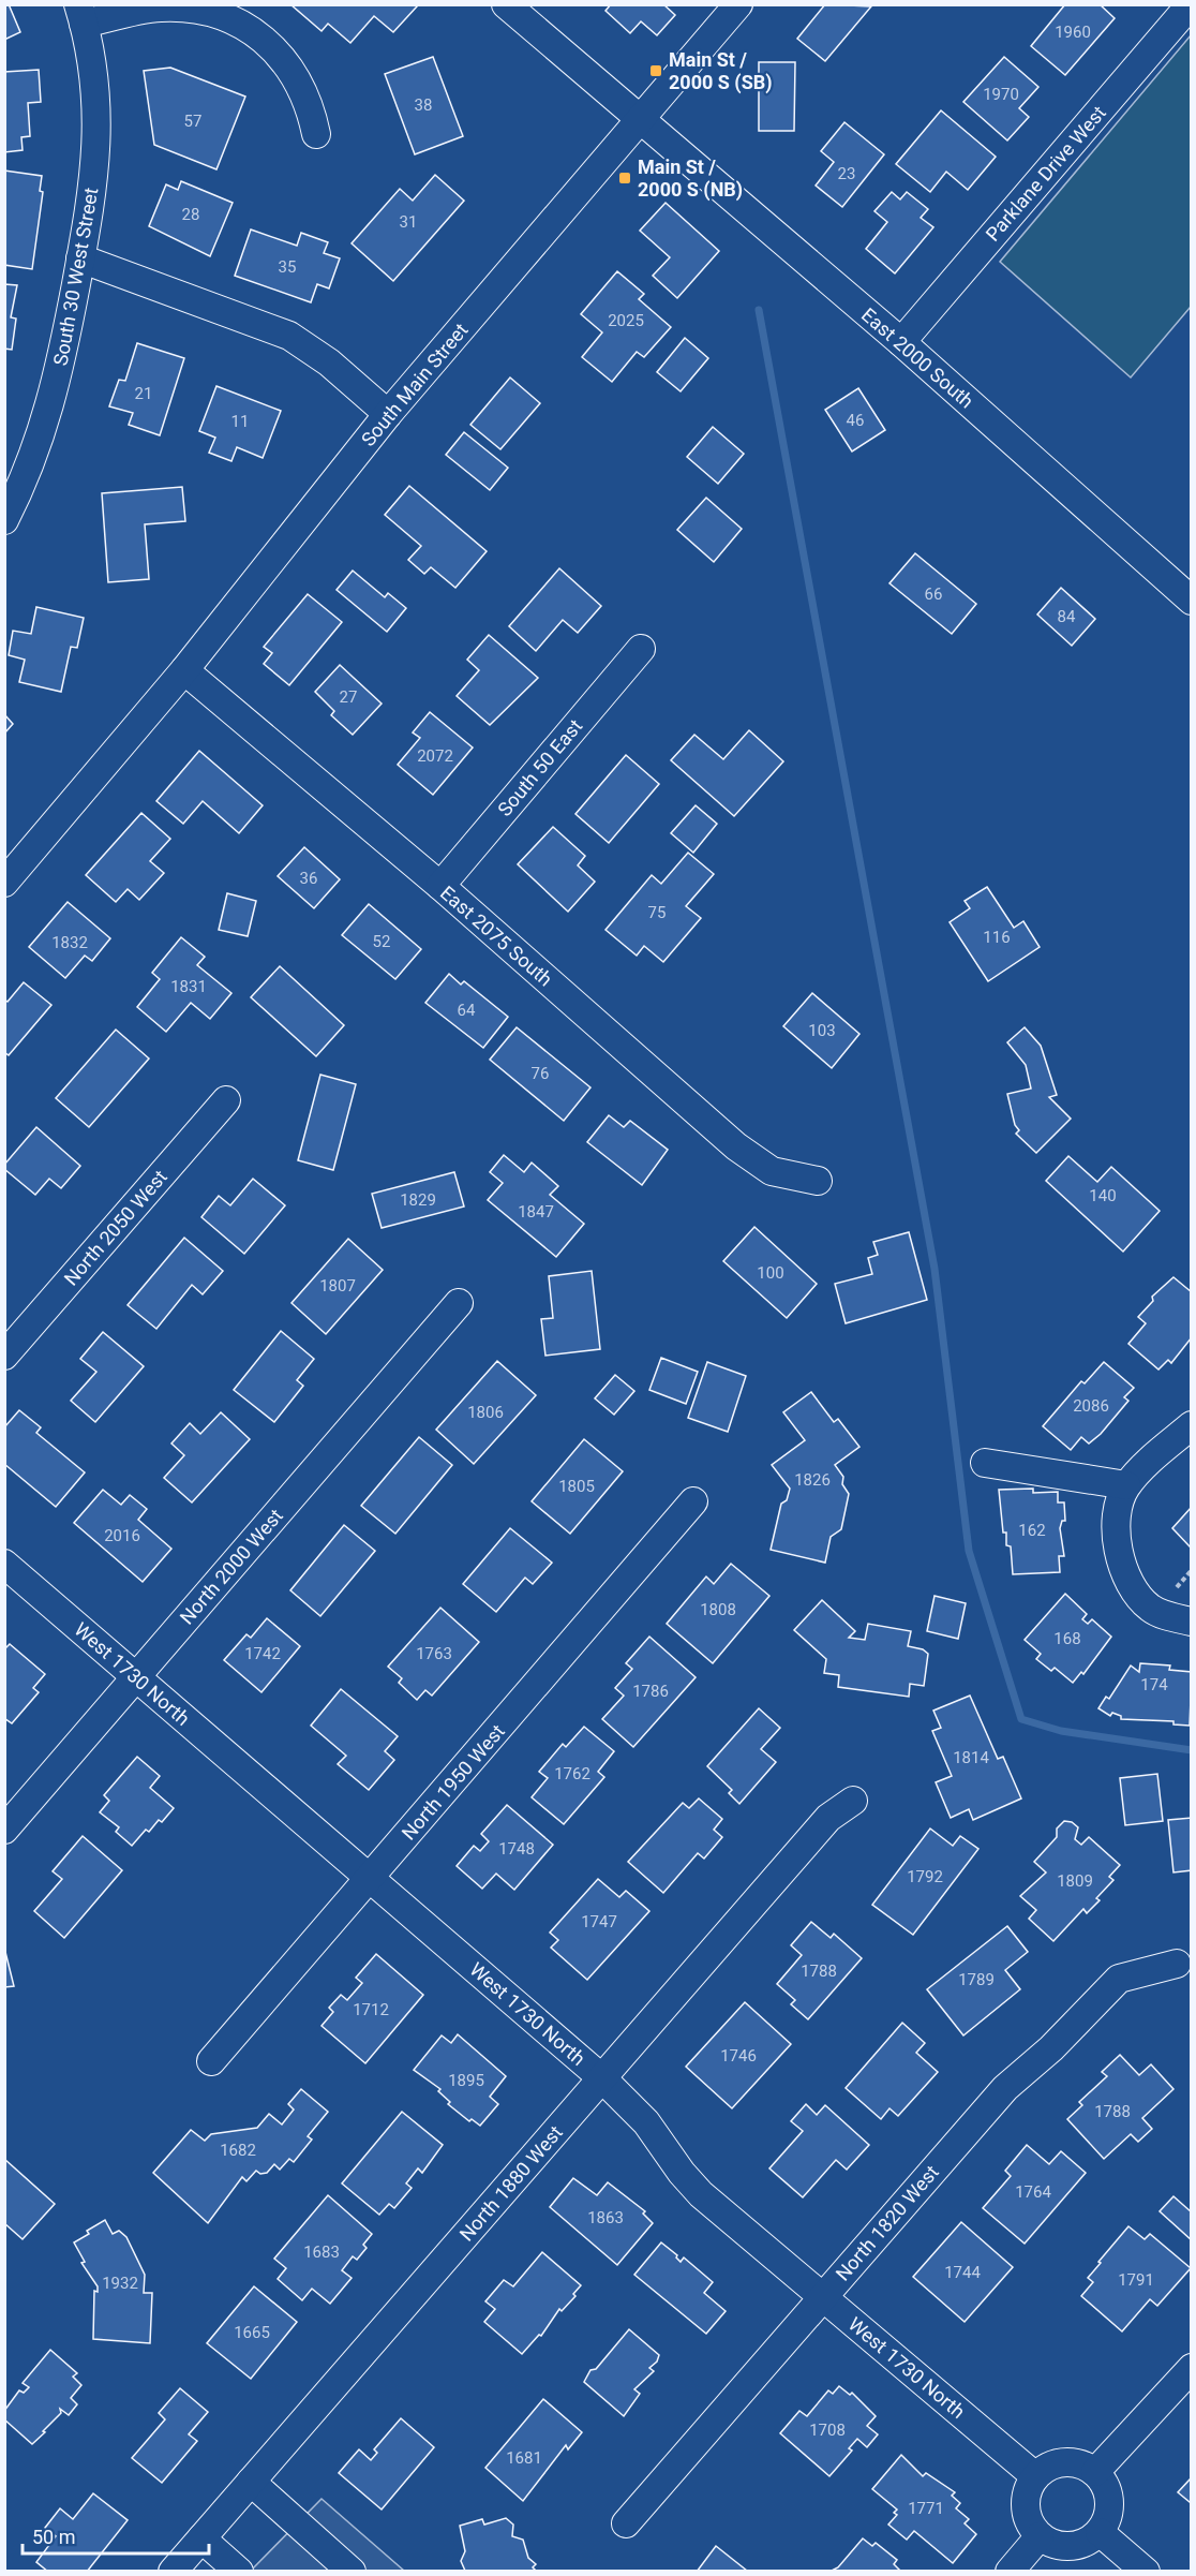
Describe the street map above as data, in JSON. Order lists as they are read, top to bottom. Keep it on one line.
{"streets":{"street":["Parklane Drive West","South 30 West Street","East 2000 South","South Main Street","South 50 East","East 2075 South","North 2050 West","North 2000 West","West 1730 North","North 1950 West","North 1880 West","North 1820 West"]},"crossings":[["Parklane Drive West","East 2000 South"],["East 2000 South","South Main Street"],["South Main Street","East 2075 South"],["South 50 East","East 2075 South"],["North 2000 West","West 1730 North"],["West 1730 North","North 1950 West"],["West 1730 North","North 1880 West"],["West 1730 North","North 1820 West"]],"places":{"transit":["Main St / 2000 S (SB)","Main St / 2000 S (NB)"]},"house_numbers":["1960","1970","38","57","23","28","31","35","2025","21","46","11","66","84","27","2072","36","75","116","52","1832","1831","64","103","76","140","1829","1847","100","1807","2086","1806","1826","1805","162","2016","1808","168","1742","1763","174","1786","1814","1762","1748","1792","1809","1747","1788","1789","1712","1746","1895","1788","1682","1764","1863","1683","1744","1791","1932","1665","1708","1681","1771"],"scale_bar":"50 m"}
